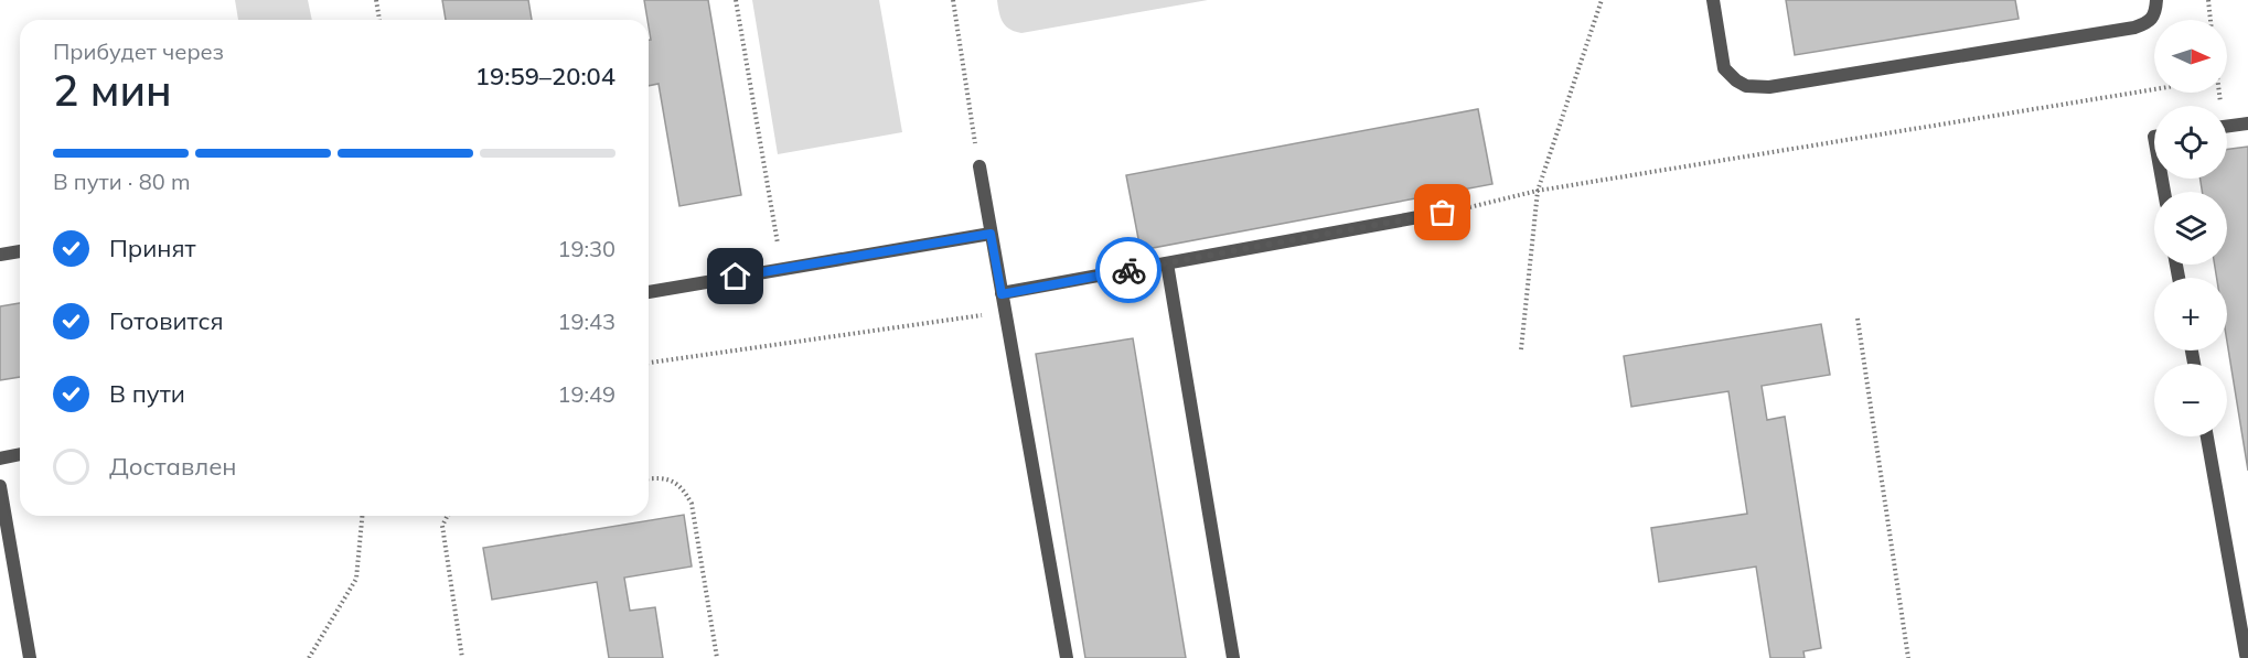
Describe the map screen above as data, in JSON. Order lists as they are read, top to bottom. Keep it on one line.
{"north":"right","page":{"map_buttons":["+","−"],"heading":["2 мин","Прибудет через","19:59–20:04"],"bar":"В пути · 80 m","list":[["Принят","19:30"],["Готовится","19:43"],["В пути","19:49"],"Доставлен"]}}
